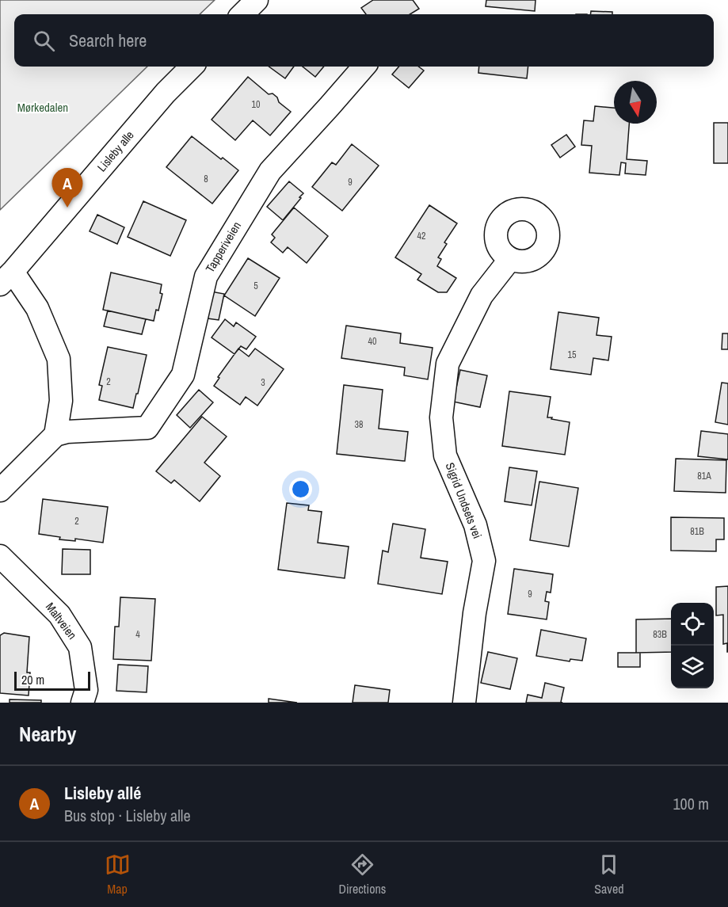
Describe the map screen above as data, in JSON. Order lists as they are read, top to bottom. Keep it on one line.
{"streets":{"street":["Lisleby alle","Tapperiveien","Sigrid Undsets vei","Maltveien"]},"parks":["Mørkedalen"],"house_numbers":["10","8","9","42","5","40","15","2","3","38","81A","2","81B","9","4","83B"],"scale_bar":"20 m","north":"bottom","page":{"search":"Search here","pins":"A","scale":"20 m","heading":"Nearby","list":[{"mark":"A","name":"Lisleby allé","note":"Bus stop · Lisleby alle","value":"100 m"}],"nav":["Map","Directions","Saved"]}}
